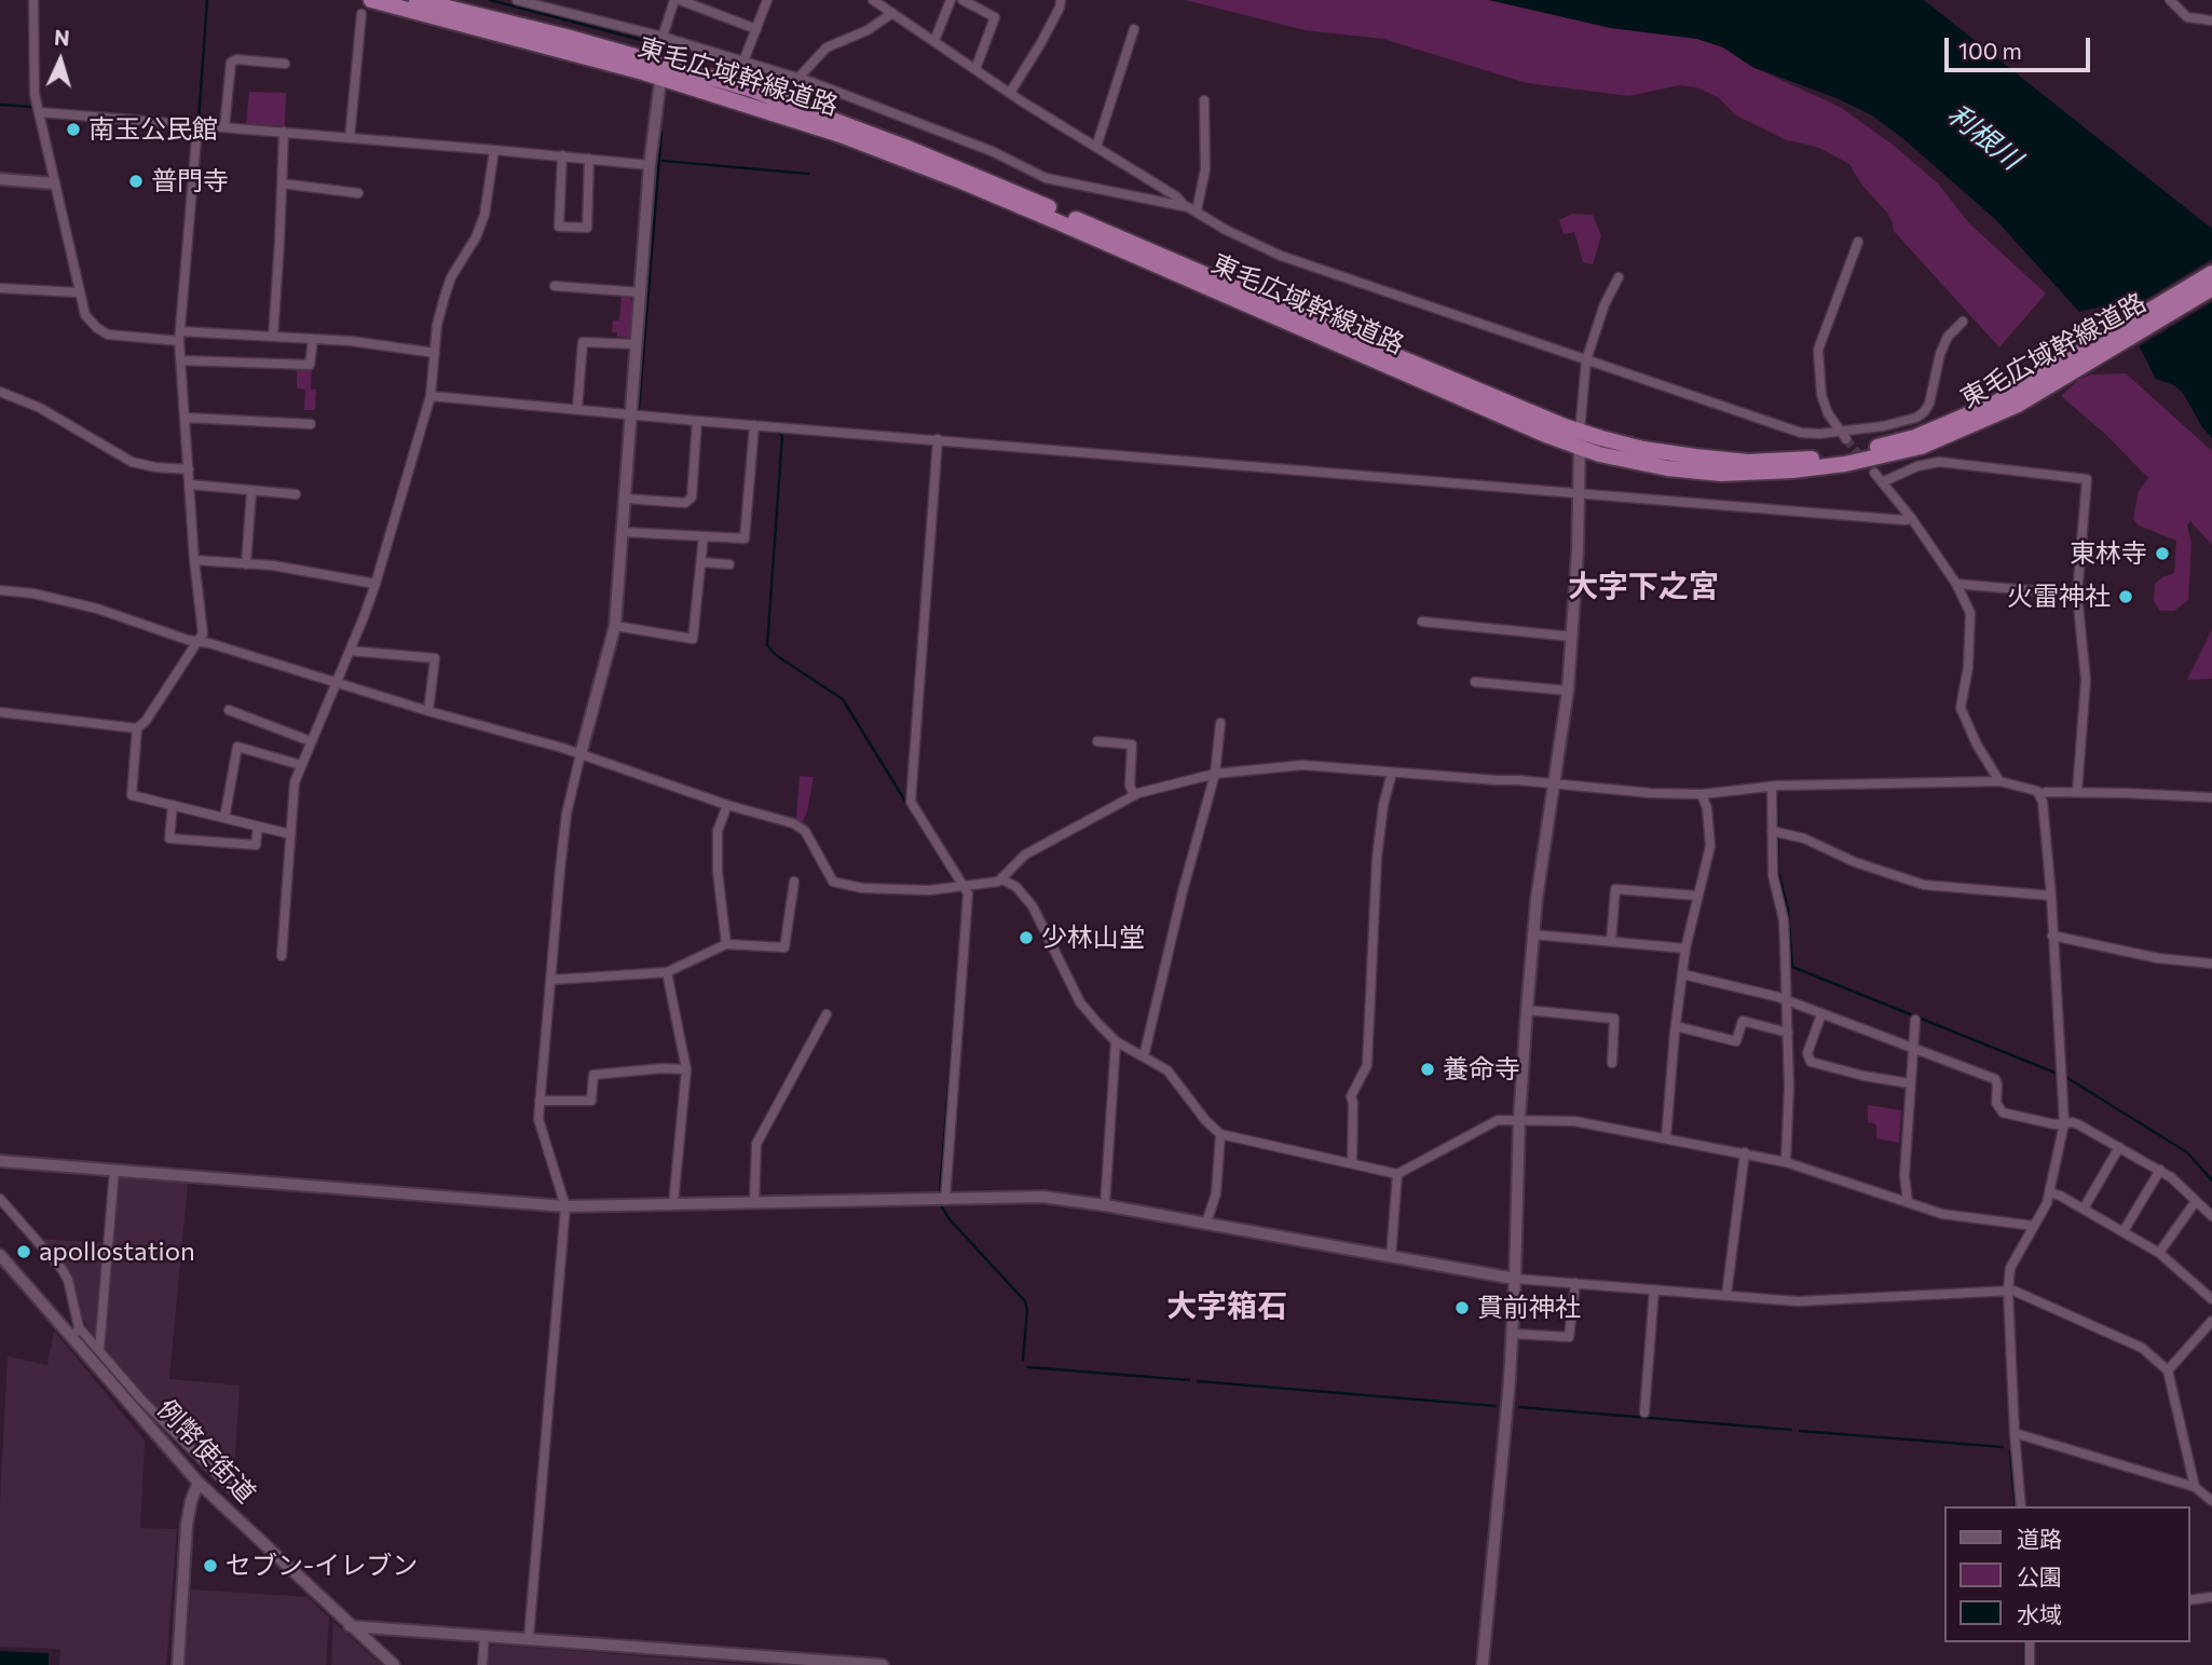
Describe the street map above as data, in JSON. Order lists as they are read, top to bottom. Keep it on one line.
{"streets":{"highway":["東毛広域幹線道路"],"street":["例幣使街道"]},"districts":["大字下之宮","大字箱石"],"water":["利根川"],"places":["南玉公民館","普門寺","東林寺","火雷神社","少林山堂","養命寺","apollostation","貫前神社","セブン-イレブン"],"legend":["道路","公園","水域"],"scale_bar":"100 m","north":"top"}
